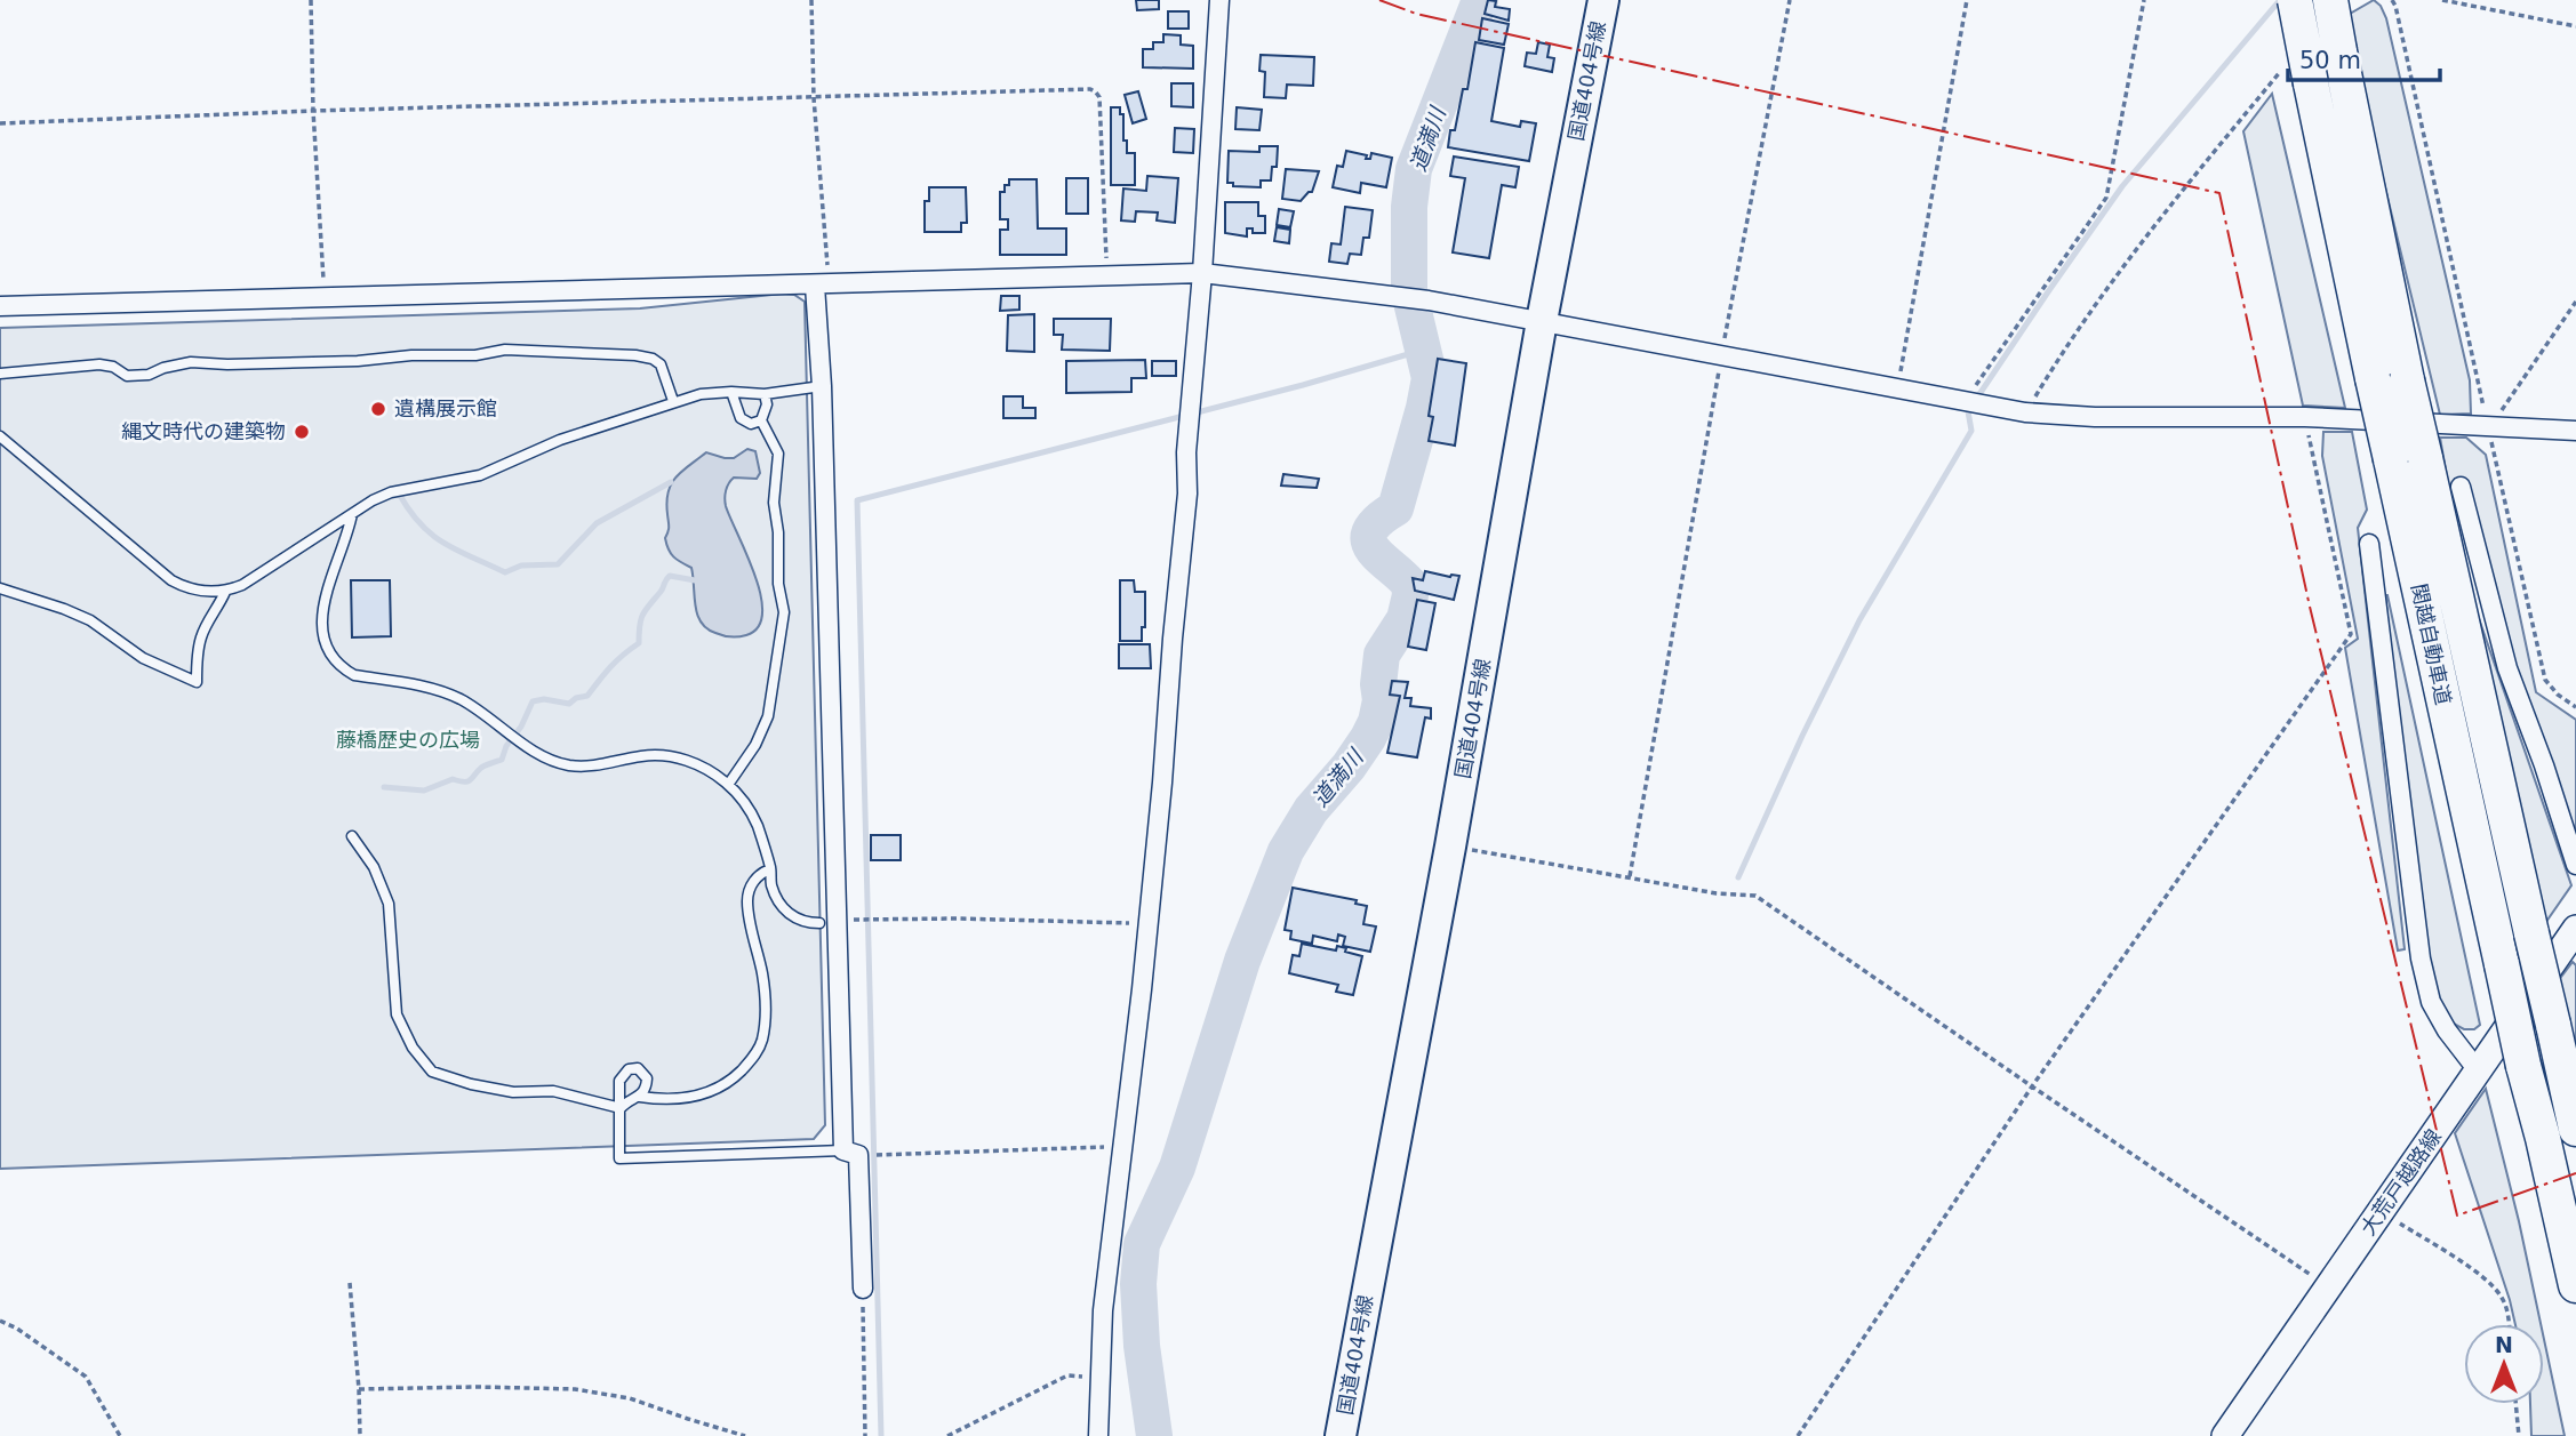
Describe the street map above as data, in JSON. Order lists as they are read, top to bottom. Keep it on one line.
{"streets":{"highway":["国道404号線","関越自動車道"],"main road":["大荒戸越路線"]},"water":["道満川"],"parks":["藤橋歴史の広場"],"places":["遺構展示館","縄文時代の建築物"],"scale_bar":"50 m","north":"top"}
